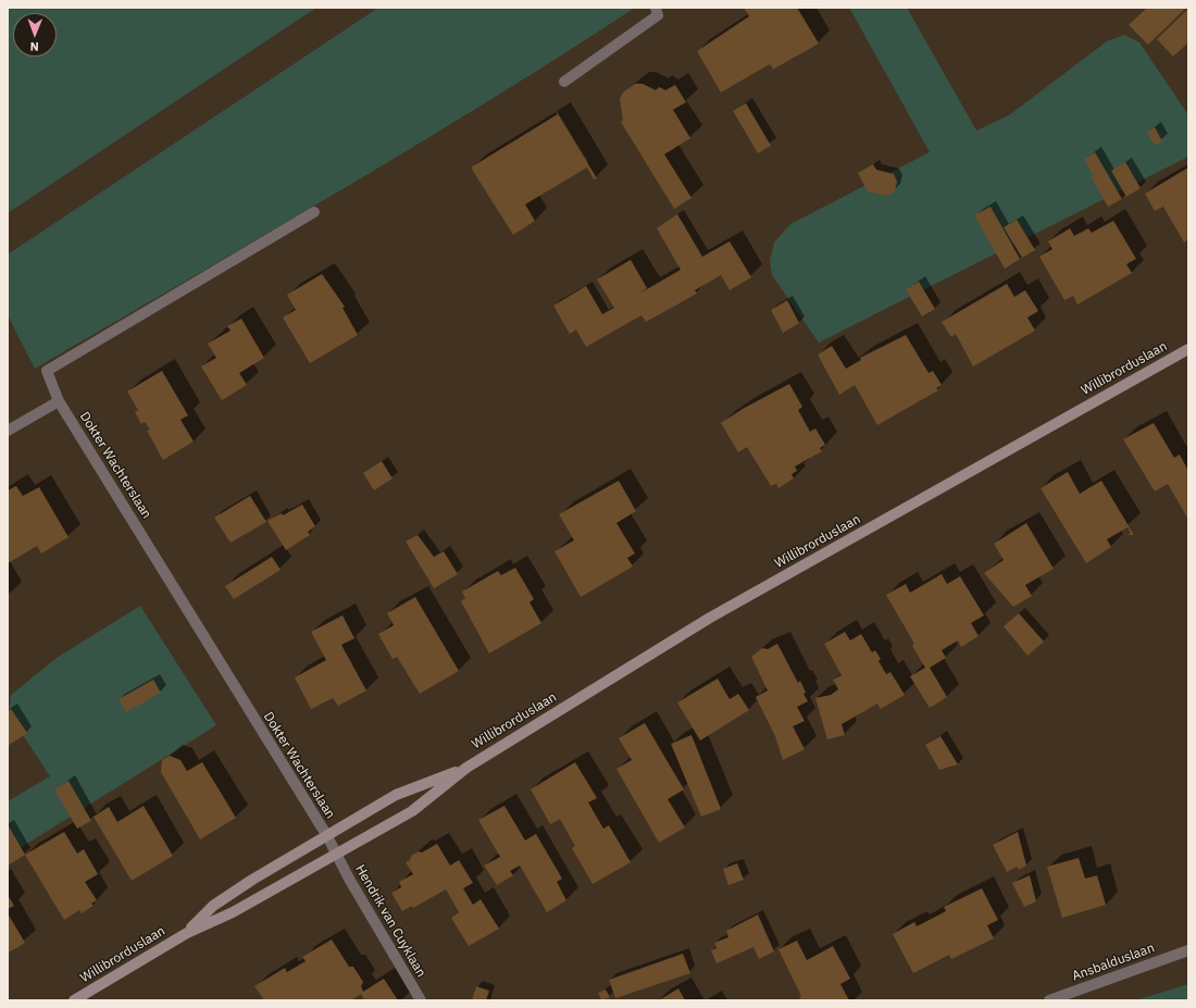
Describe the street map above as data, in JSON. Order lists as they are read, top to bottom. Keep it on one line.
{"streets":{"main road":["Willibrorduslaan"],"street":["Dokter Wachterslaan","Hendrik van Cuyklaan","Ansbalduslaan"]},"crossings":[["Willibrorduslaan","Dokter Wachterslaan"],["Willibrorduslaan","Hendrik van Cuyklaan"],["Dokter Wachterslaan","Hendrik van Cuyklaan"]],"north":"bottom"}
